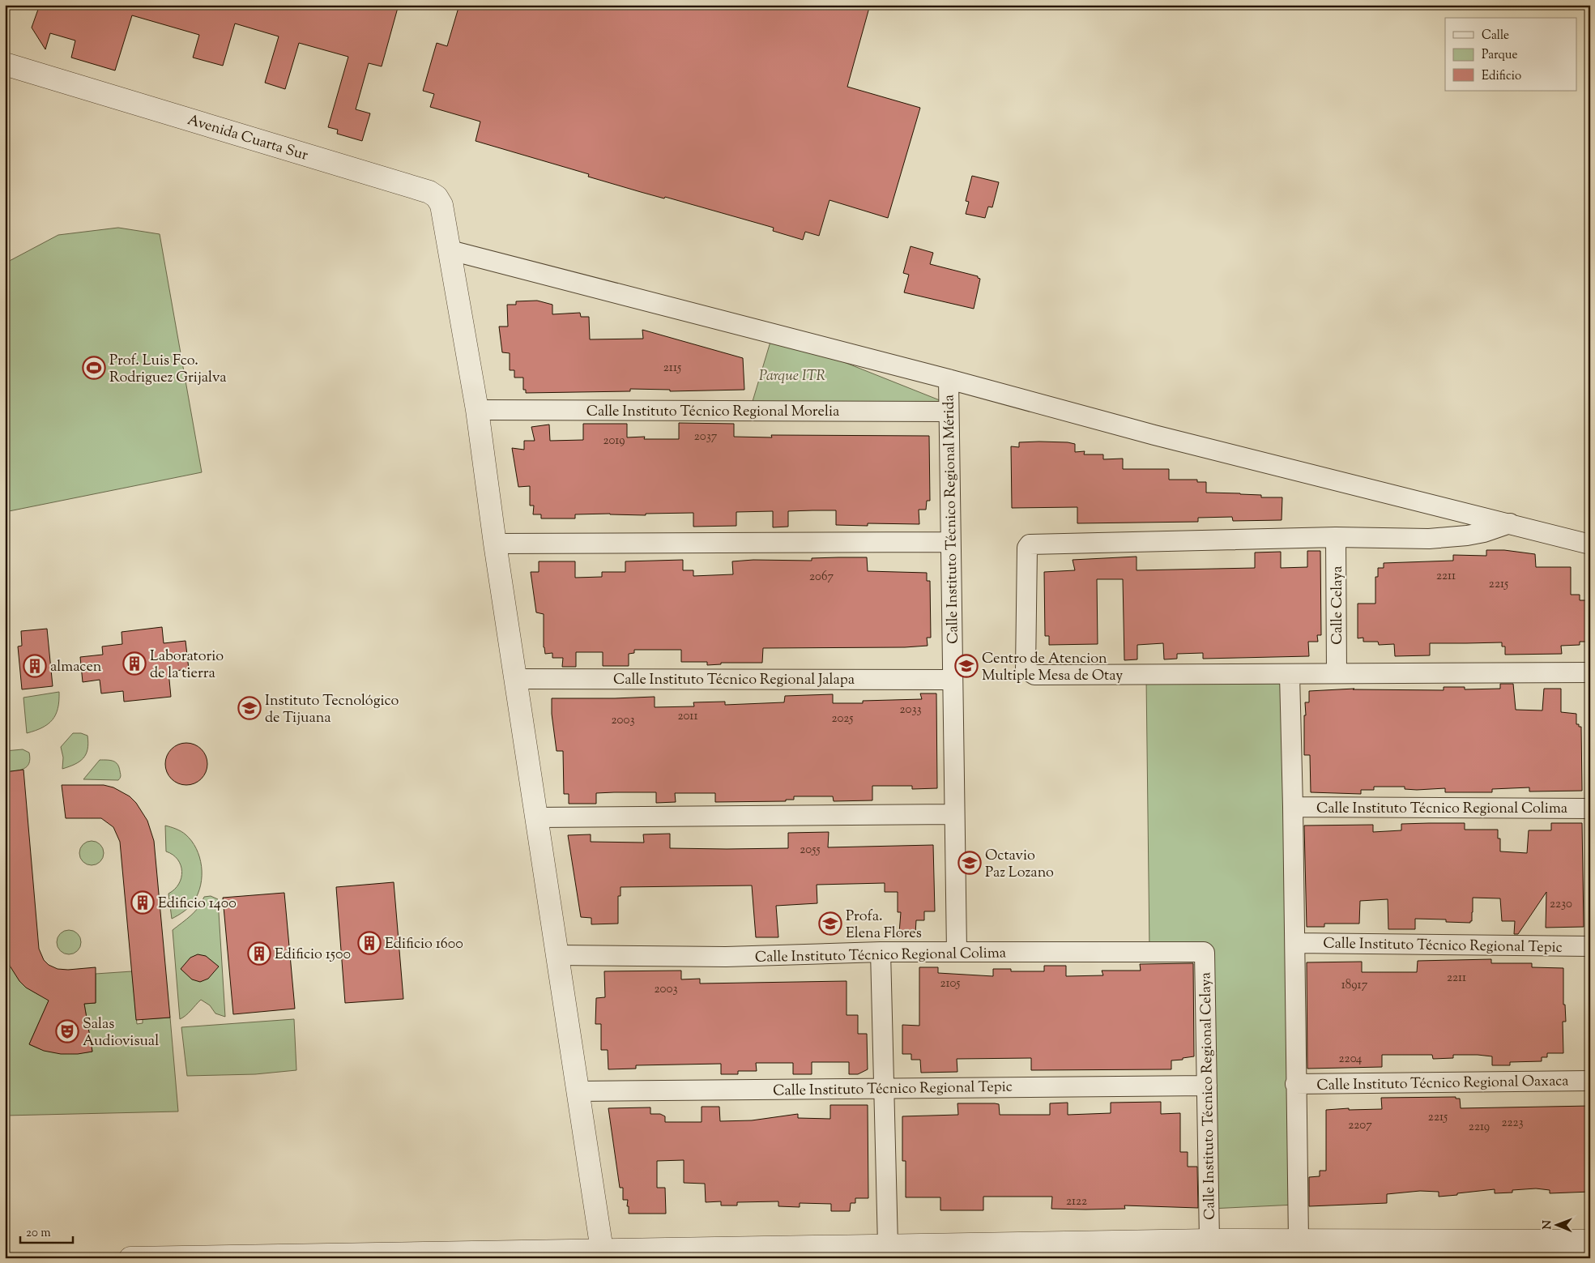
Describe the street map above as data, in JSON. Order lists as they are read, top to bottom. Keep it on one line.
{"streets":{"street":["Avenida Cuarta Sur","Calle Instituto Técnico Regional Morelia","Calle Instituto Técnico Regional Mérida","Calle Celaya","Calle Instituto Técnico Regional Jalapa","Calle Instituto Técnico Regional Colima","Calle Instituto Técnico Regional Tepic","Calle Instituto Técnico Regional Oaxaca","Calle Instituto Técnico Regional Celaya"]},"crossings":[["Avenida Cuarta Sur","Calle Instituto Técnico Regional Morelia"],["Avenida Cuarta Sur","Calle Instituto Técnico Regional Jalapa"],["Avenida Cuarta Sur","Calle Instituto Técnico Regional Colima"],["Avenida Cuarta Sur","Calle Instituto Técnico Regional Tepic"],["Calle Instituto Técnico Regional Morelia","Calle Instituto Técnico Regional Mérida"],["Calle Instituto Técnico Regional Mérida","Calle Instituto Técnico Regional Jalapa"],["Calle Instituto Técnico Regional Mérida","Calle Instituto Técnico Regional Colima"],["Calle Instituto Técnico Regional Colima","Calle Instituto Técnico Regional Celaya"],["Calle Instituto Técnico Regional Tepic","Calle Instituto Técnico Regional Celaya"]],"parks":["Parque ITR"],"places":{"sports":["Prof. Luis Fco. Rodriguez Grijalva"],"building":["Laboratorio de la tierra","almacen","Edificio 1400","Edificio 1600","Edificio 1500"],"school or university":["Centro de Atencion Multiple Mesa de Otay","Instituto Tecnológico de Tijuana","Octavio Paz Lozano","Profa. Elena Flores"],"theatre":["Salas Audiovisual"]},"house_numbers":["2115","2037","2019","2211","2067","2215","2033","2011","2025","2003","2055","2230","2211","2105","18917","2003","2204","2215","2223","2207","2219","2122"],"legend":["Calle","Parque","Edificio"],"scale_bar":"20 m","north":"left"}
